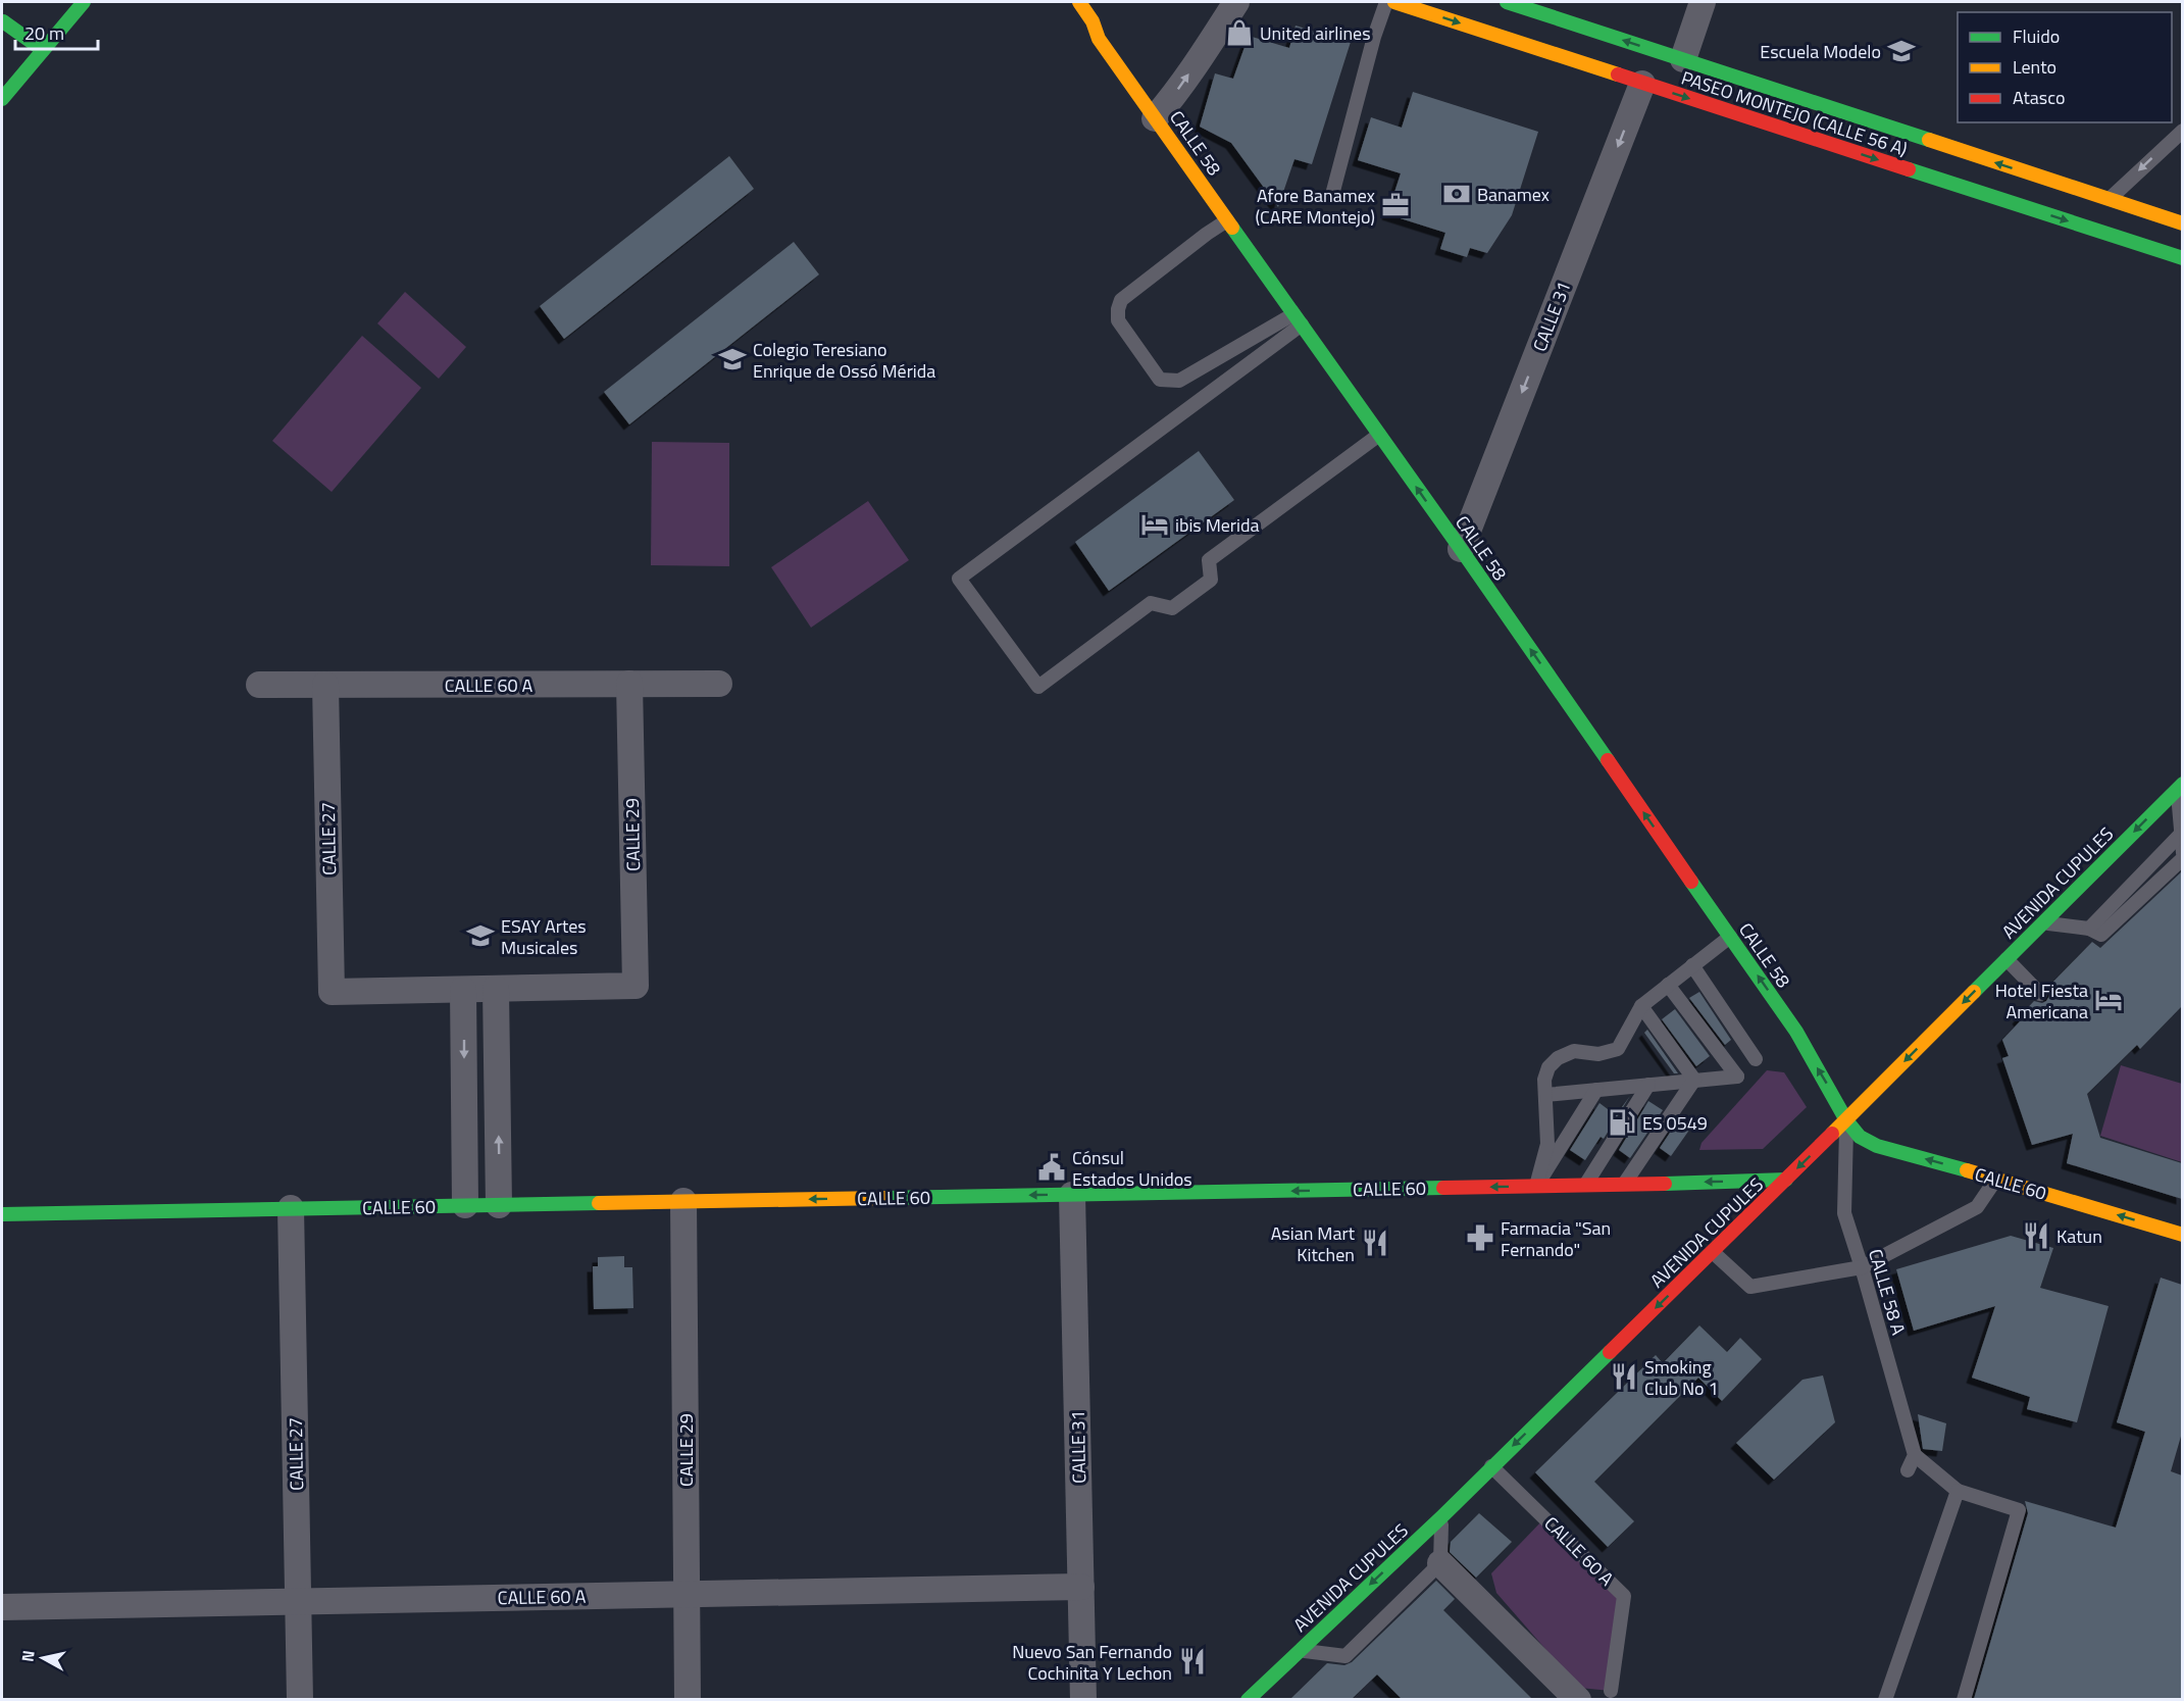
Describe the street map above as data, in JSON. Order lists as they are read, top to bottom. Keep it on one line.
{"streets":{"main road":["PASEO MONTEJO (CALLE 56 A)","CALLE 58","AVENIDA CUPULES","CALLE 60"],"street":["CALLE 31","CALLE 60 A","CALLE 29","CALLE 27"],"lane":["CALLE 58 A"]},"crossings":[["PASEO MONTEJO (CALLE 56 A)","CALLE 31"],["CALLE 58","CALLE 31"],["CALLE 58","AVENIDA CUPULES"],["CALLE 58","CALLE 60"],["CALLE 58","CALLE 58 A"],["CALLE 31","CALLE 60 A"],["CALLE 31","CALLE 60"],["CALLE 60 A","CALLE 29"],["CALLE 60 A","CALLE 27"],["CALLE 60 A","AVENIDA CUPULES"],["CALLE 29","CALLE 60"],["CALLE 27","CALLE 60"],["AVENIDA CUPULES","CALLE 60"],["AVENIDA CUPULES","CALLE 58 A"],["CALLE 60","CALLE 58 A"]],"one_way":["CALLE 58","CALLE 31","AVENIDA CUPULES","CALLE 60"],"places":{"shop":["United airlines"],"school or university":["Escuela Modelo","Colegio Teresiano Enrique de Ossó Mérida","ESAY Artes Musicales"],"bank":["Banamex"],"office":["Afore Banamex (CARE Montejo)"],"hotel":["ibis Merida","Hotel Fiesta Americana"],"fuel station":["ES 0549"],"public building":["Cónsul Estados Unidos"],"restaurant":["Katun","Asian Mart Kitchen","Smoking Club No 1","Nuevo San Fernando Cochinita Y Lechon"],"pharmacy":["Farmacia \"San Fernando\""]},"legend":["Fluido","Lento","Atasco"],"scale_bar":"20 m","north":"left"}
